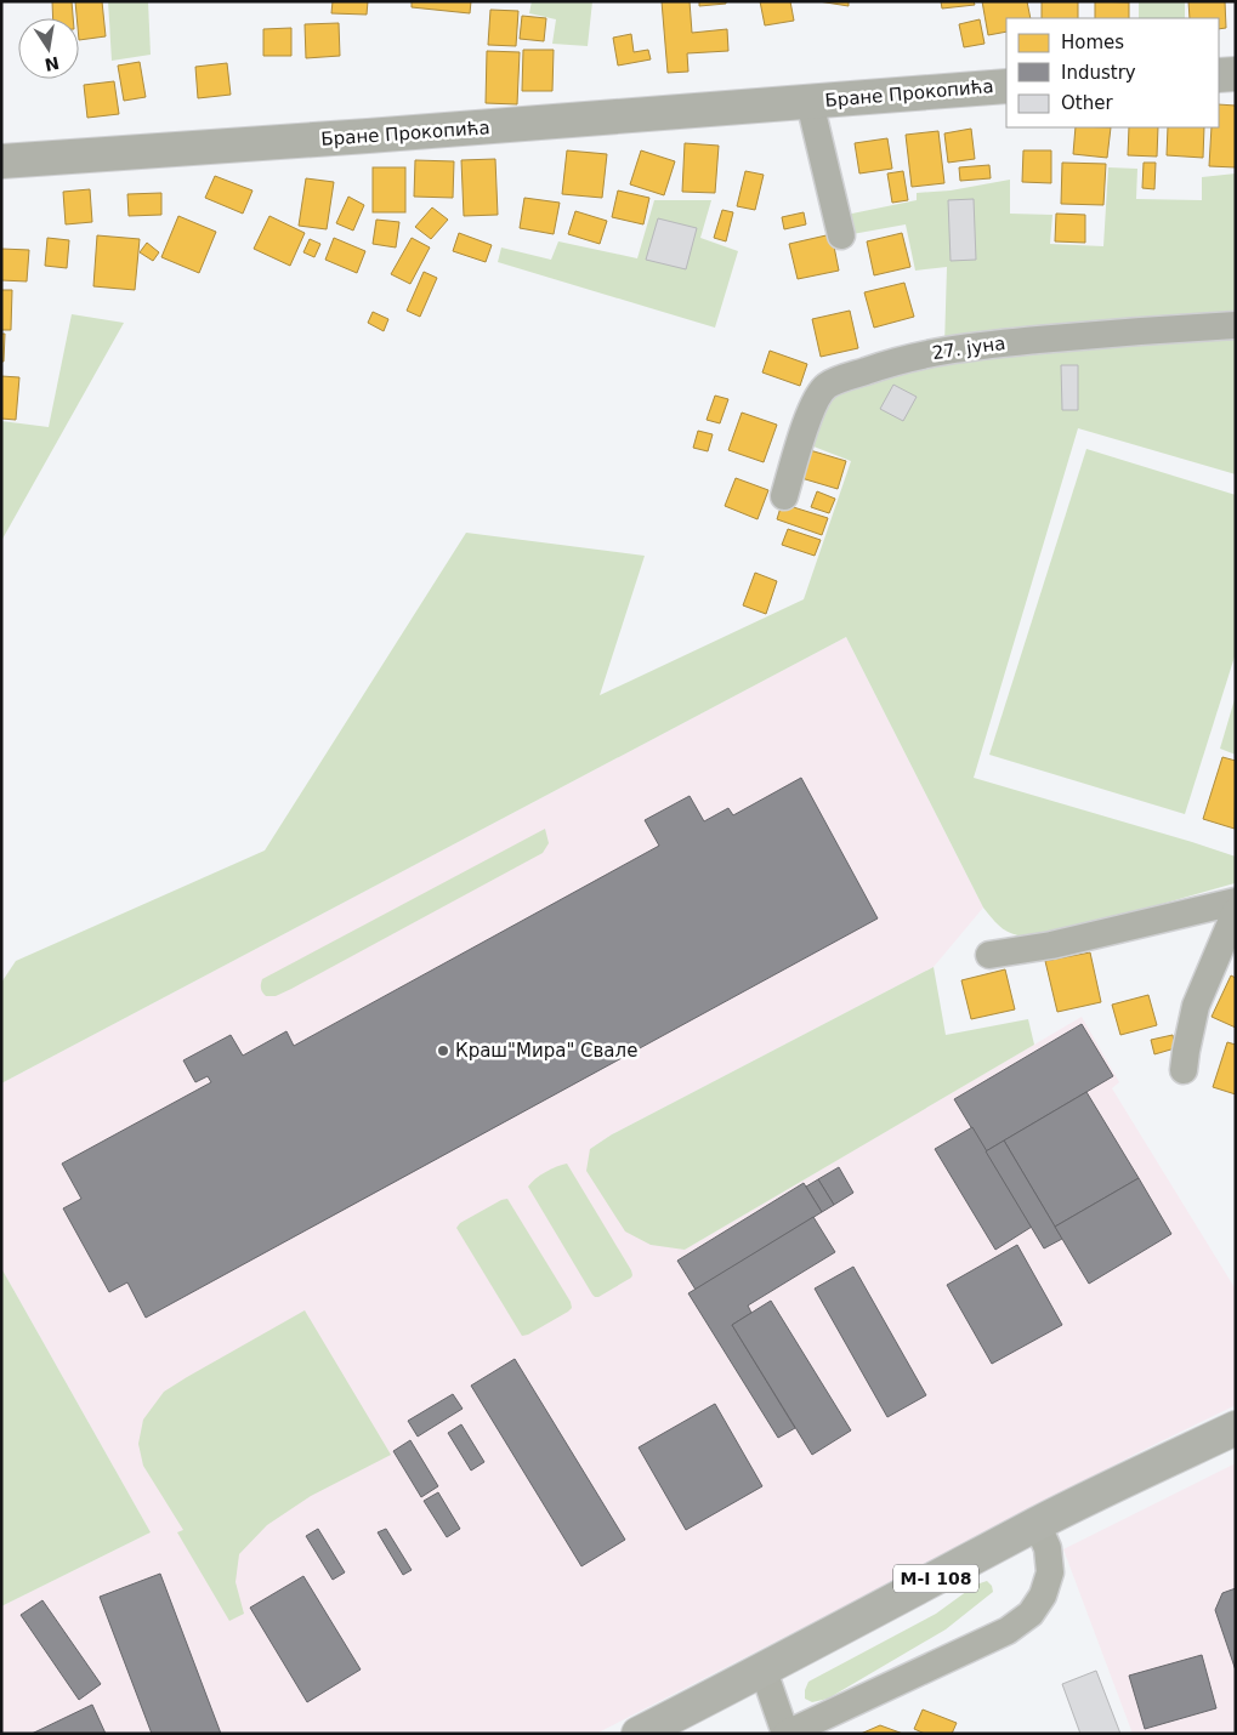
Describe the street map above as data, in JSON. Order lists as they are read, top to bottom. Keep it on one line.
{"streets":{"main road":["M-I 108"],"street":["Бране Прокопића","27. јуна"]},"places":["Краш\"Мира\" Свале"],"legend":["Homes","Industry","Other"],"north":"bottom"}
